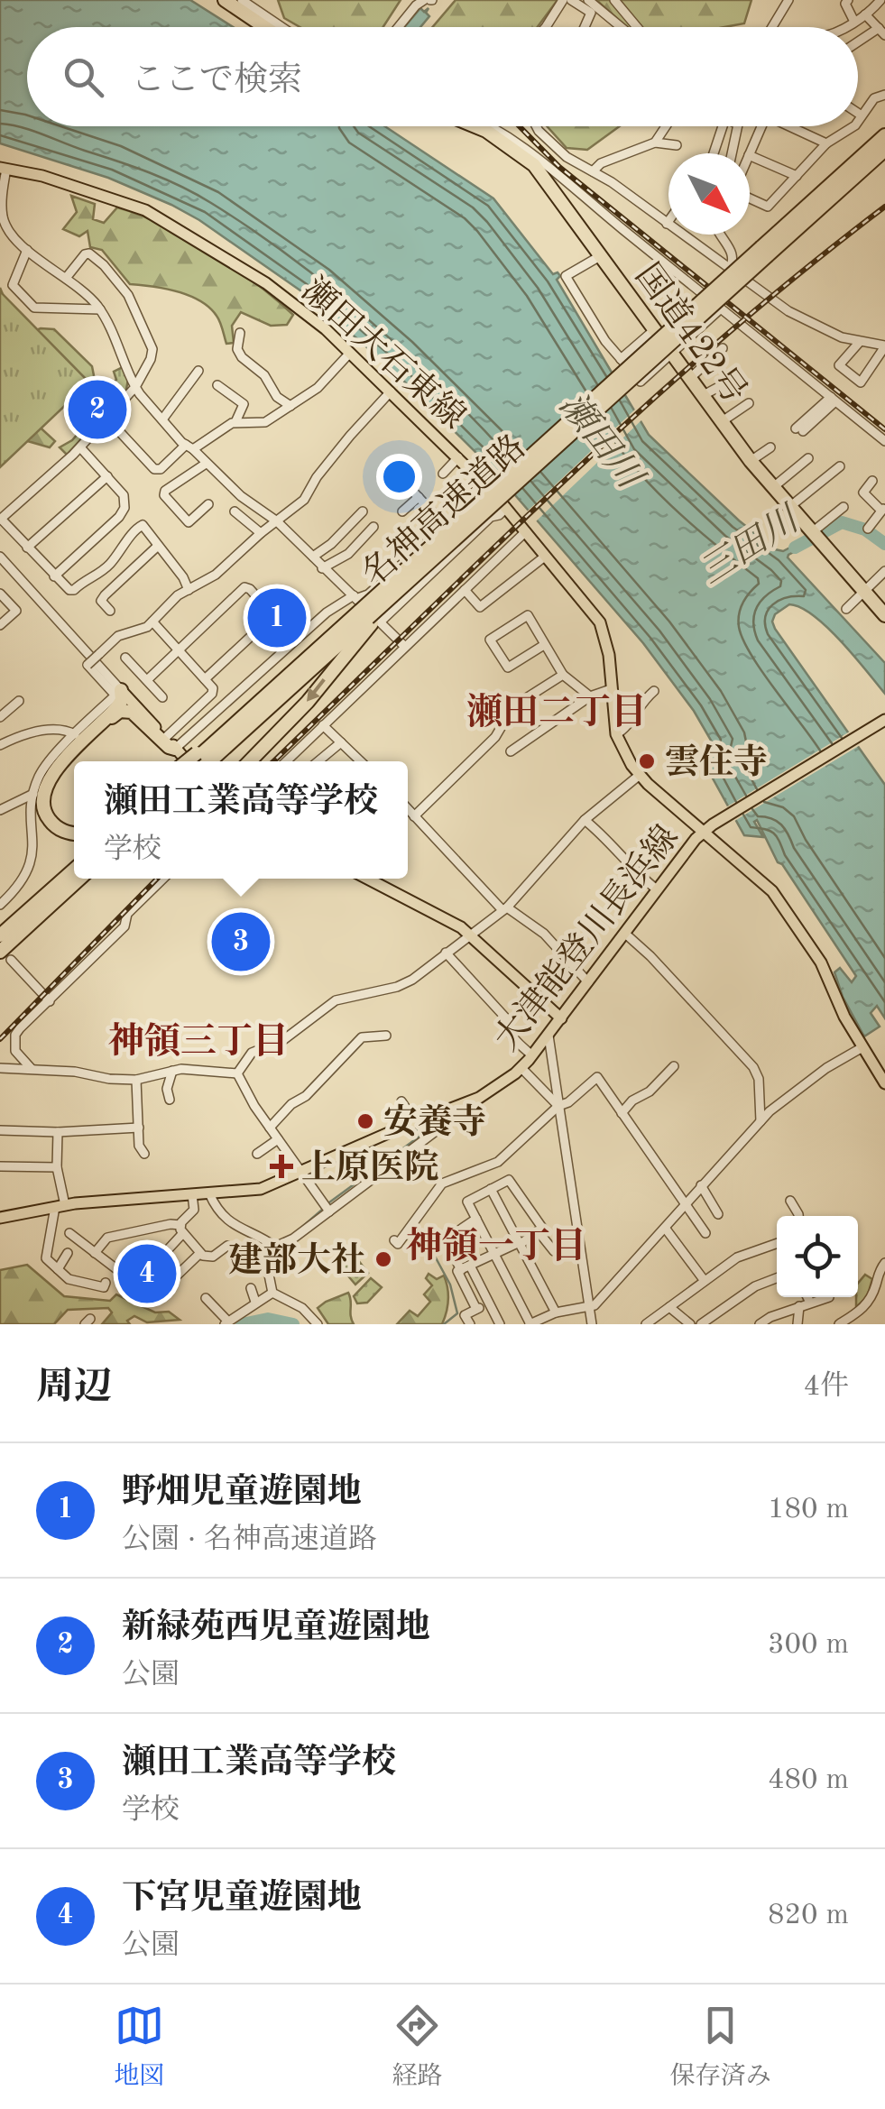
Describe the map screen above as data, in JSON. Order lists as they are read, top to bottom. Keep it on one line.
{"streets":{"highway":["国道422号","名神高速道路"],"main road":["瀬田大石東線","大津能登川長浜線"]},"crossings":[["瀬田大石東線","大津能登川長浜線"]],"districts":["瀬田二丁目","神領三丁目","神領一丁目"],"water":["瀬田川","三田川"],"places":{"other":["雲住寺","安養寺","建部大社"],"health":["上原医院"]},"north":"bottom right","page":{"search":"ここで検索","pins":["2","1","3","4"],"popup":["瀬田工業高等学校","学校"],"heading":["周辺","4件"],"list":[{"mark":"1","name":"野畑児童遊園地","note":"公園 · 名神高速道路","value":"180 m"},{"mark":"2","name":"新緑苑西児童遊園地","note":"公園","value":"300 m"},{"mark":"3","name":"瀬田工業高等学校","note":"学校","value":"480 m"},{"mark":"4","name":"下宮児童遊園地","note":"公園","value":"820 m"}],"nav":["地図","経路","保存済み"]}}
